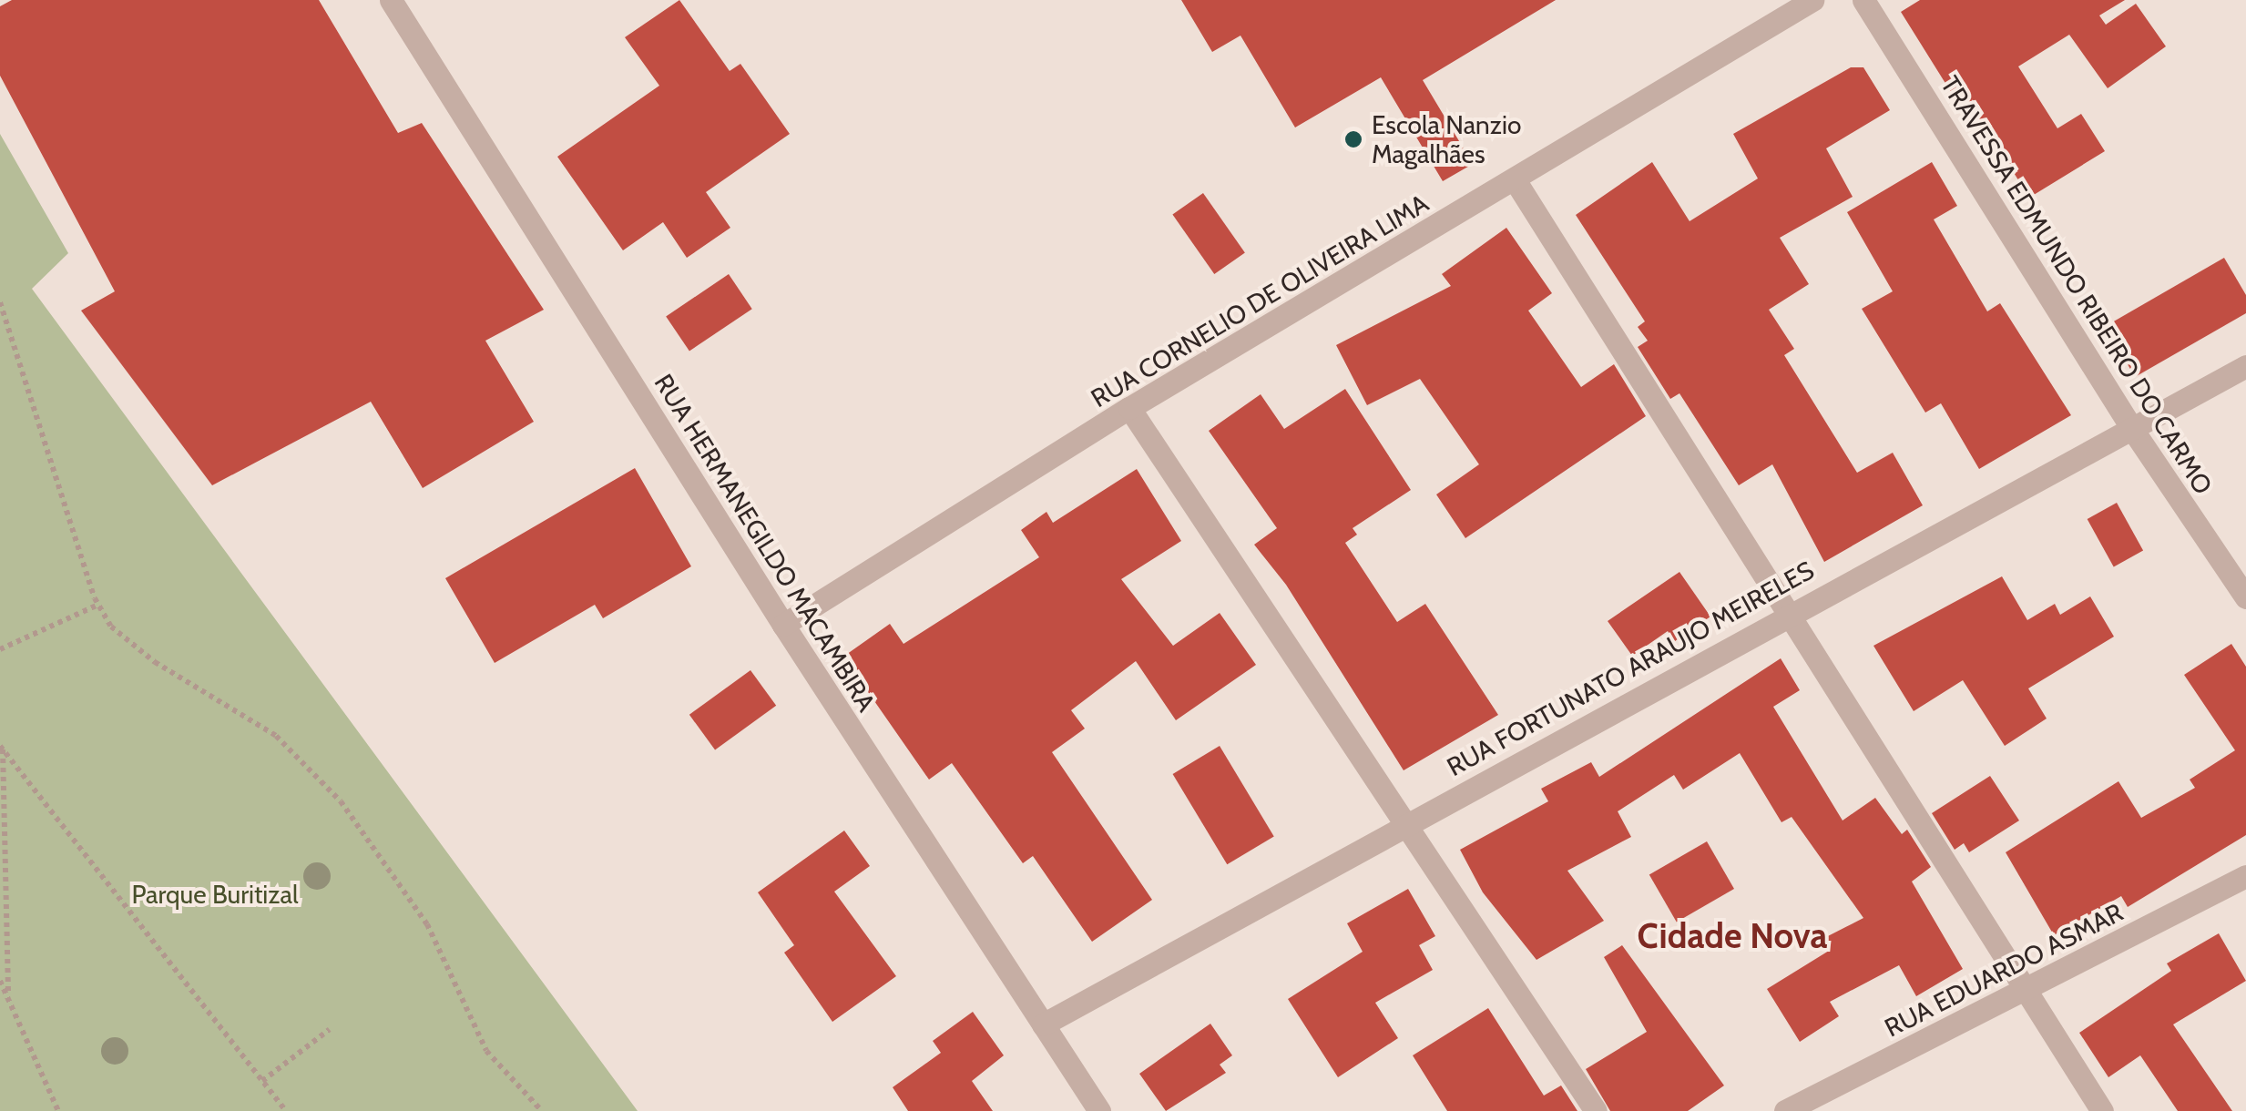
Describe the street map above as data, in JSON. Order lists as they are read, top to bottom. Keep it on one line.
{"streets":{"street":["TRAVESSA EDMUNDO RIBEIRO DO CARMO","RUA CORNELIO DE OLIVEIRA LIMA","RUA HERMANEGILDO MACAMBIRA","RUA FORTUNATO ARAUJO MEIRELES","RUA EDUARDO ASMAR"]},"crossings":[["TRAVESSA EDMUNDO RIBEIRO DO CARMO","RUA FORTUNATO ARAUJO MEIRELES"],["RUA CORNELIO DE OLIVEIRA LIMA","RUA HERMANEGILDO MACAMBIRA"],["RUA HERMANEGILDO MACAMBIRA","RUA FORTUNATO ARAUJO MEIRELES"]],"districts":["Cidade Nova"],"parks":["Parque Buritizal"],"places":["Escola Nanzio Magalhães"]}
